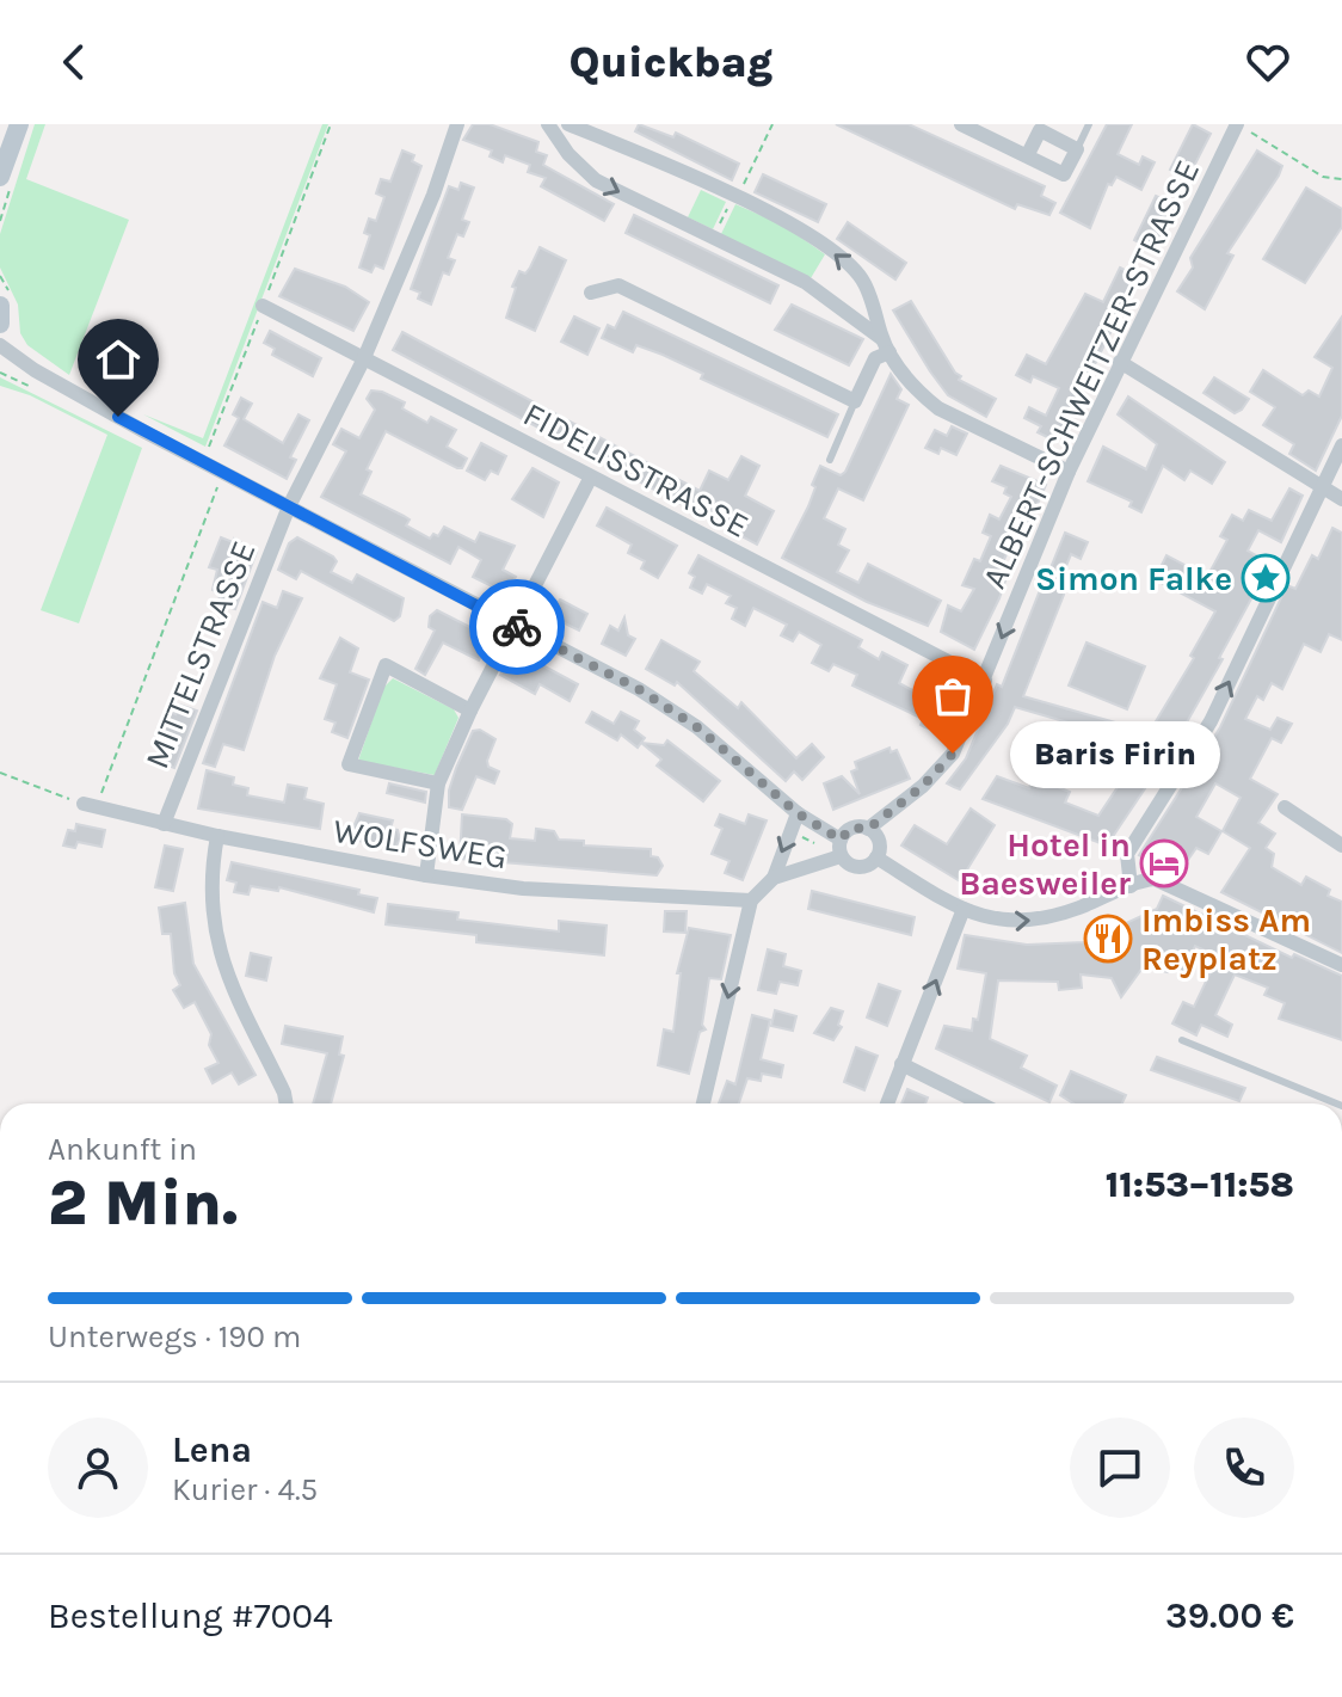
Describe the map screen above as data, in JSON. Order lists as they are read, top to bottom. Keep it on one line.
{"streets":{"street":["ALBERT-SCHWEITZER-STRASSE","FIDELISSTRASSE","MITTELSTRASSE","WOLFSWEG"]},"crossings":[["ALBERT-SCHWEITZER-STRASSE","FIDELISSTRASSE"],["FIDELISSTRASSE","MITTELSTRASSE"],["MITTELSTRASSE","WOLFSWEG"]],"places":{"place":["Simon Falke"],"other":["Baris Firin"],"hotel":["Hotel in Baesweiler"],"restaurant":["Imbiss Am Reyplatz"]},"page":{"header":"Quickbag","bubble":"Baris Firin","heading":["2 Min.","Ankunft in","11:53–11:58"],"panel":["Lena","Kurier · 4.5","Bestellung #7004","39.00 €"],"bar":"Unterwegs · 190 m"}}
